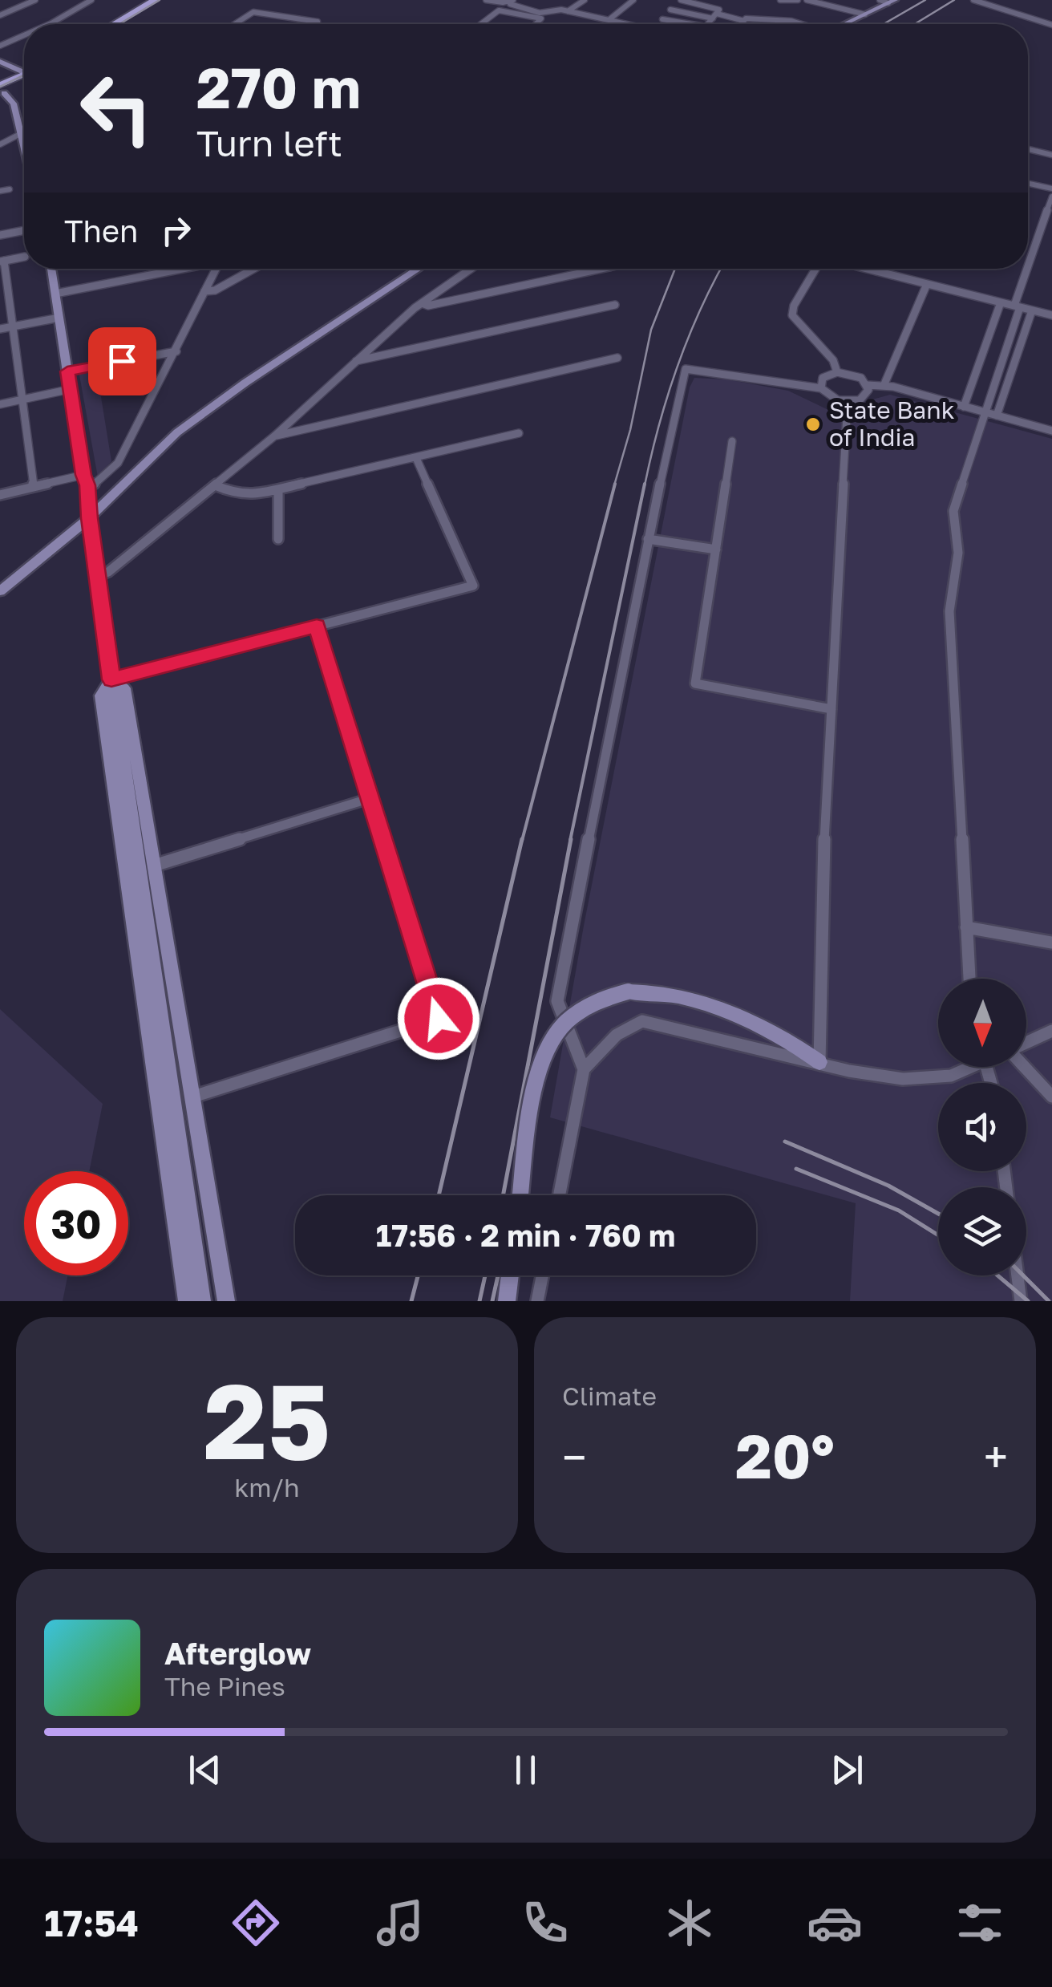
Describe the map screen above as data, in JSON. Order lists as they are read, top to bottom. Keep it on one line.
{"places":["State Bank of India"],"north":"bottom","page":{"turn":["270 m","Turn left"],"then":"Then","limit":"30","trip":"17:56 · 2 min · 760 m","tile":[["25","km/h"],"Climate"],"heat":["−","20°","+"],"song":["Afterglow","The Pines"],"tabs":"17:54"}}
